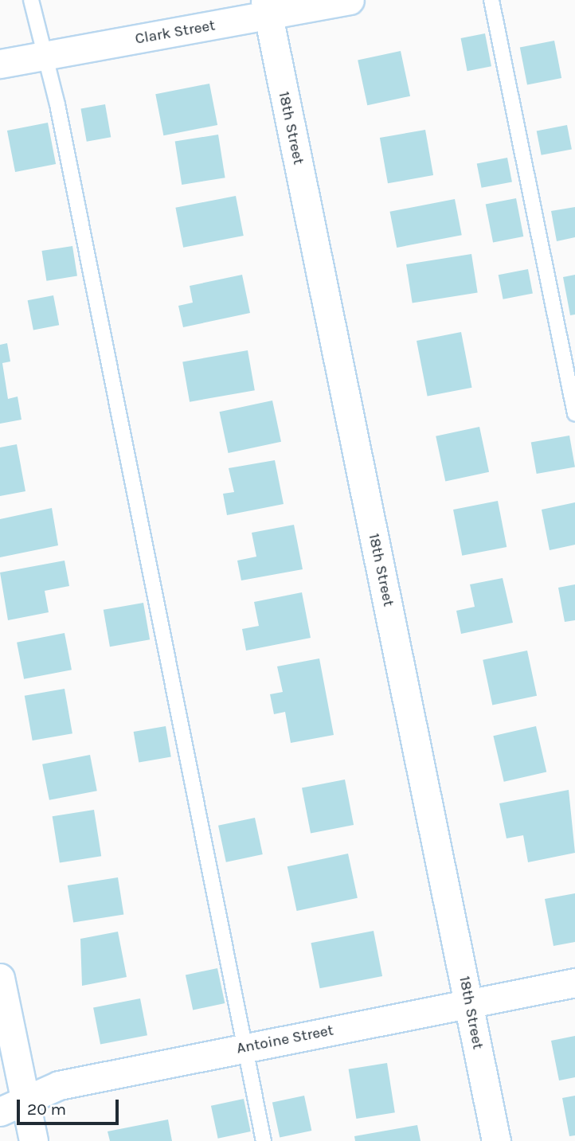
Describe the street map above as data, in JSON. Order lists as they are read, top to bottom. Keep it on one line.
{"streets":{"street":["Clark Street","18th Street","Antoine Street"]},"crossings":[["Clark Street","18th Street"],["18th Street","Antoine Street"]],"scale_bar":"20 m"}
